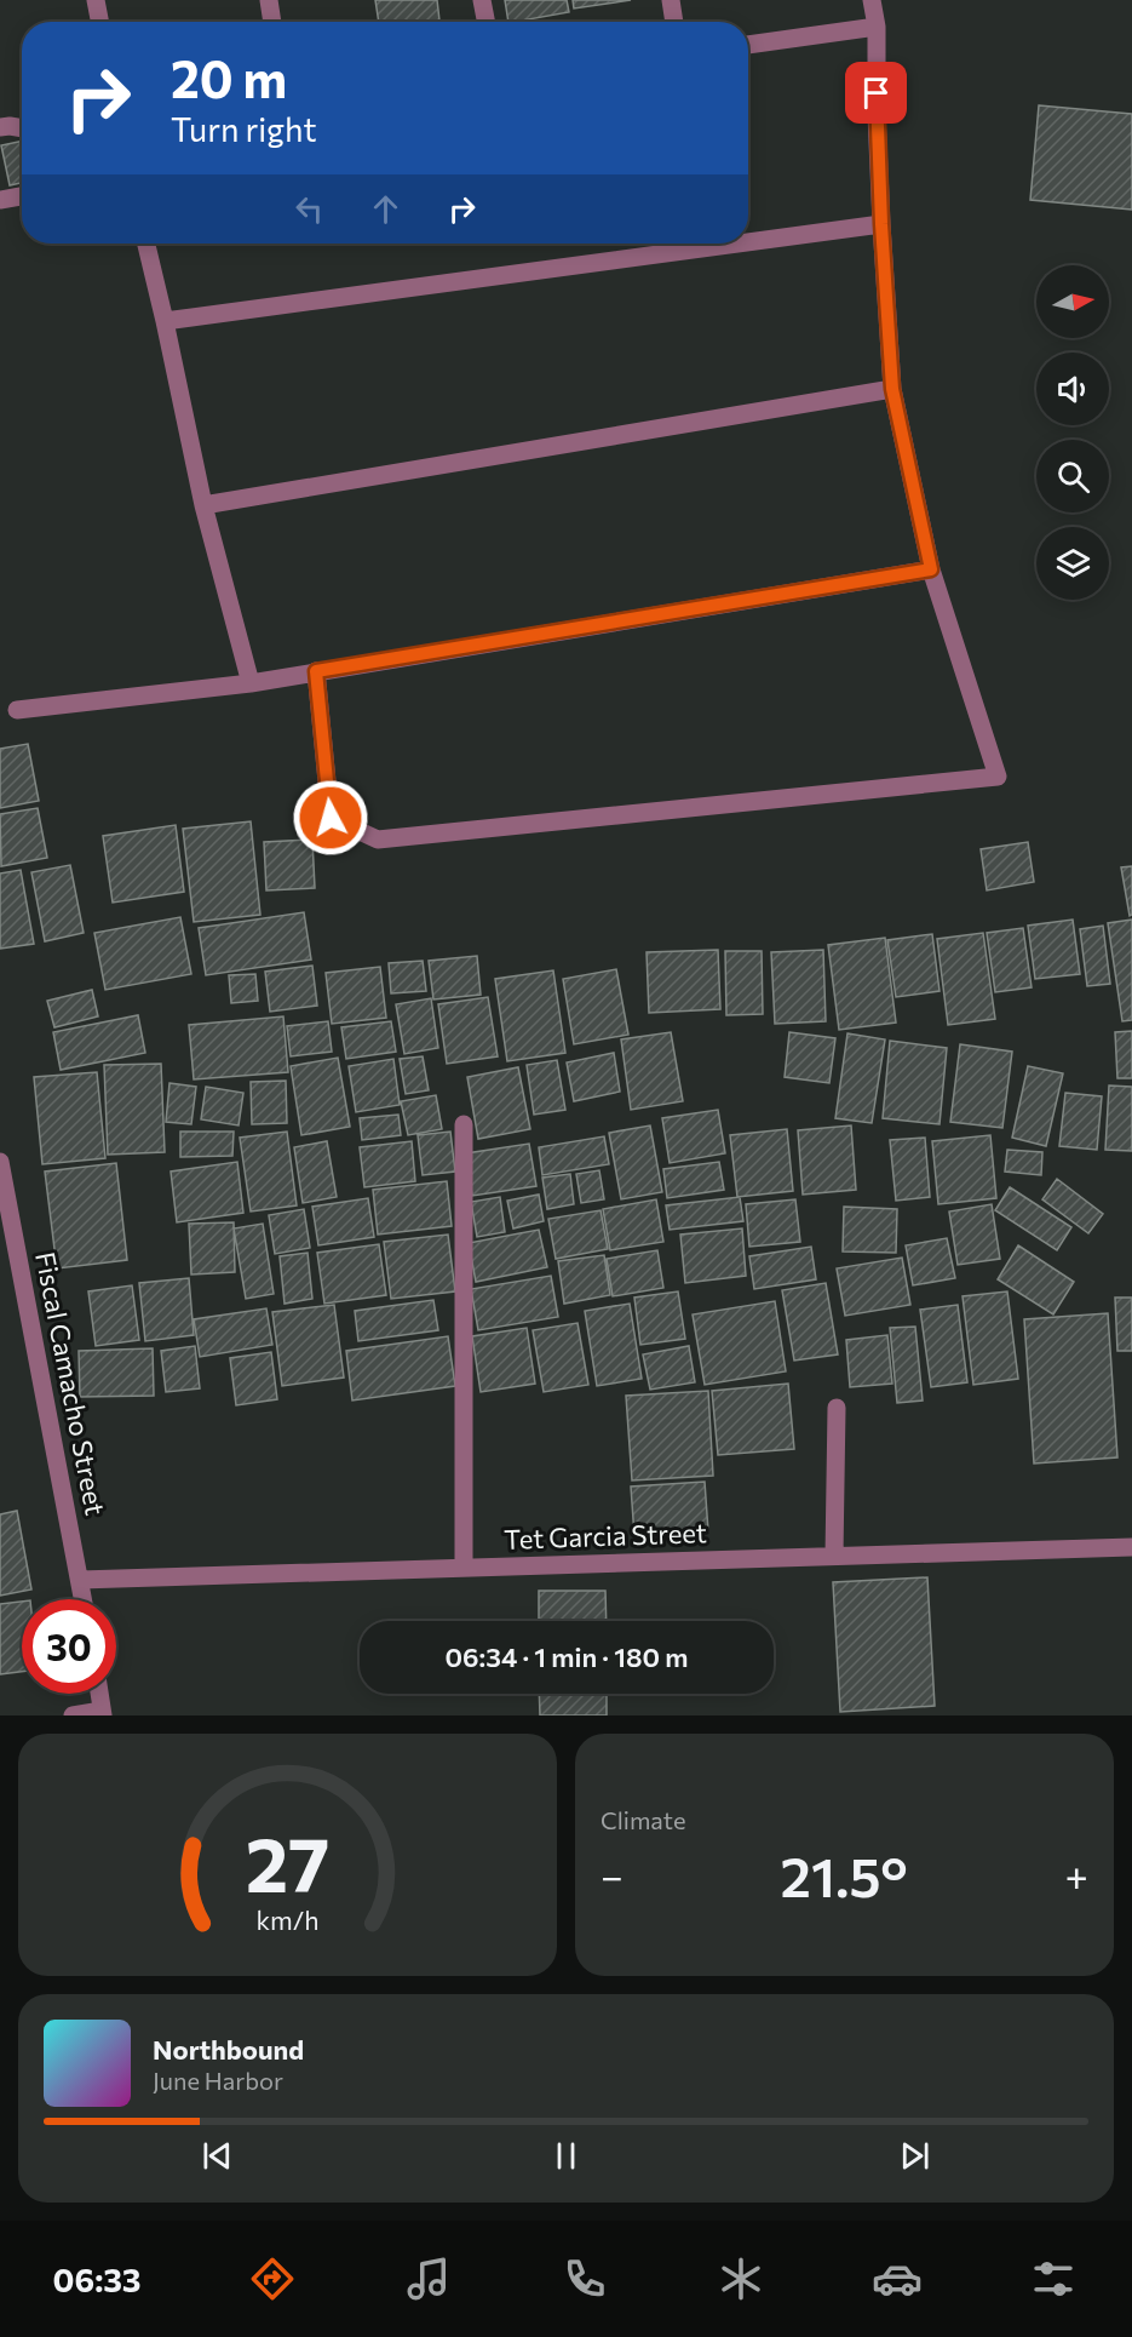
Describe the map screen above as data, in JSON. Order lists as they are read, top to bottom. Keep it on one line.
{"streets":{"street":["Fiscal Camacho Street","Tet Garcia Street"]},"crossings":[["Fiscal Camacho Street","Tet Garcia Street"]],"north":"right","page":{"turn":["20 m","Turn right"],"limit":"30","trip":"06:34 · 1 min · 180 m","tile":"Climate","heat":["−","21.5°","+"],"song":["Northbound","June Harbor"],"tabs":"06:33","gauge":["27","km/h"]}}
